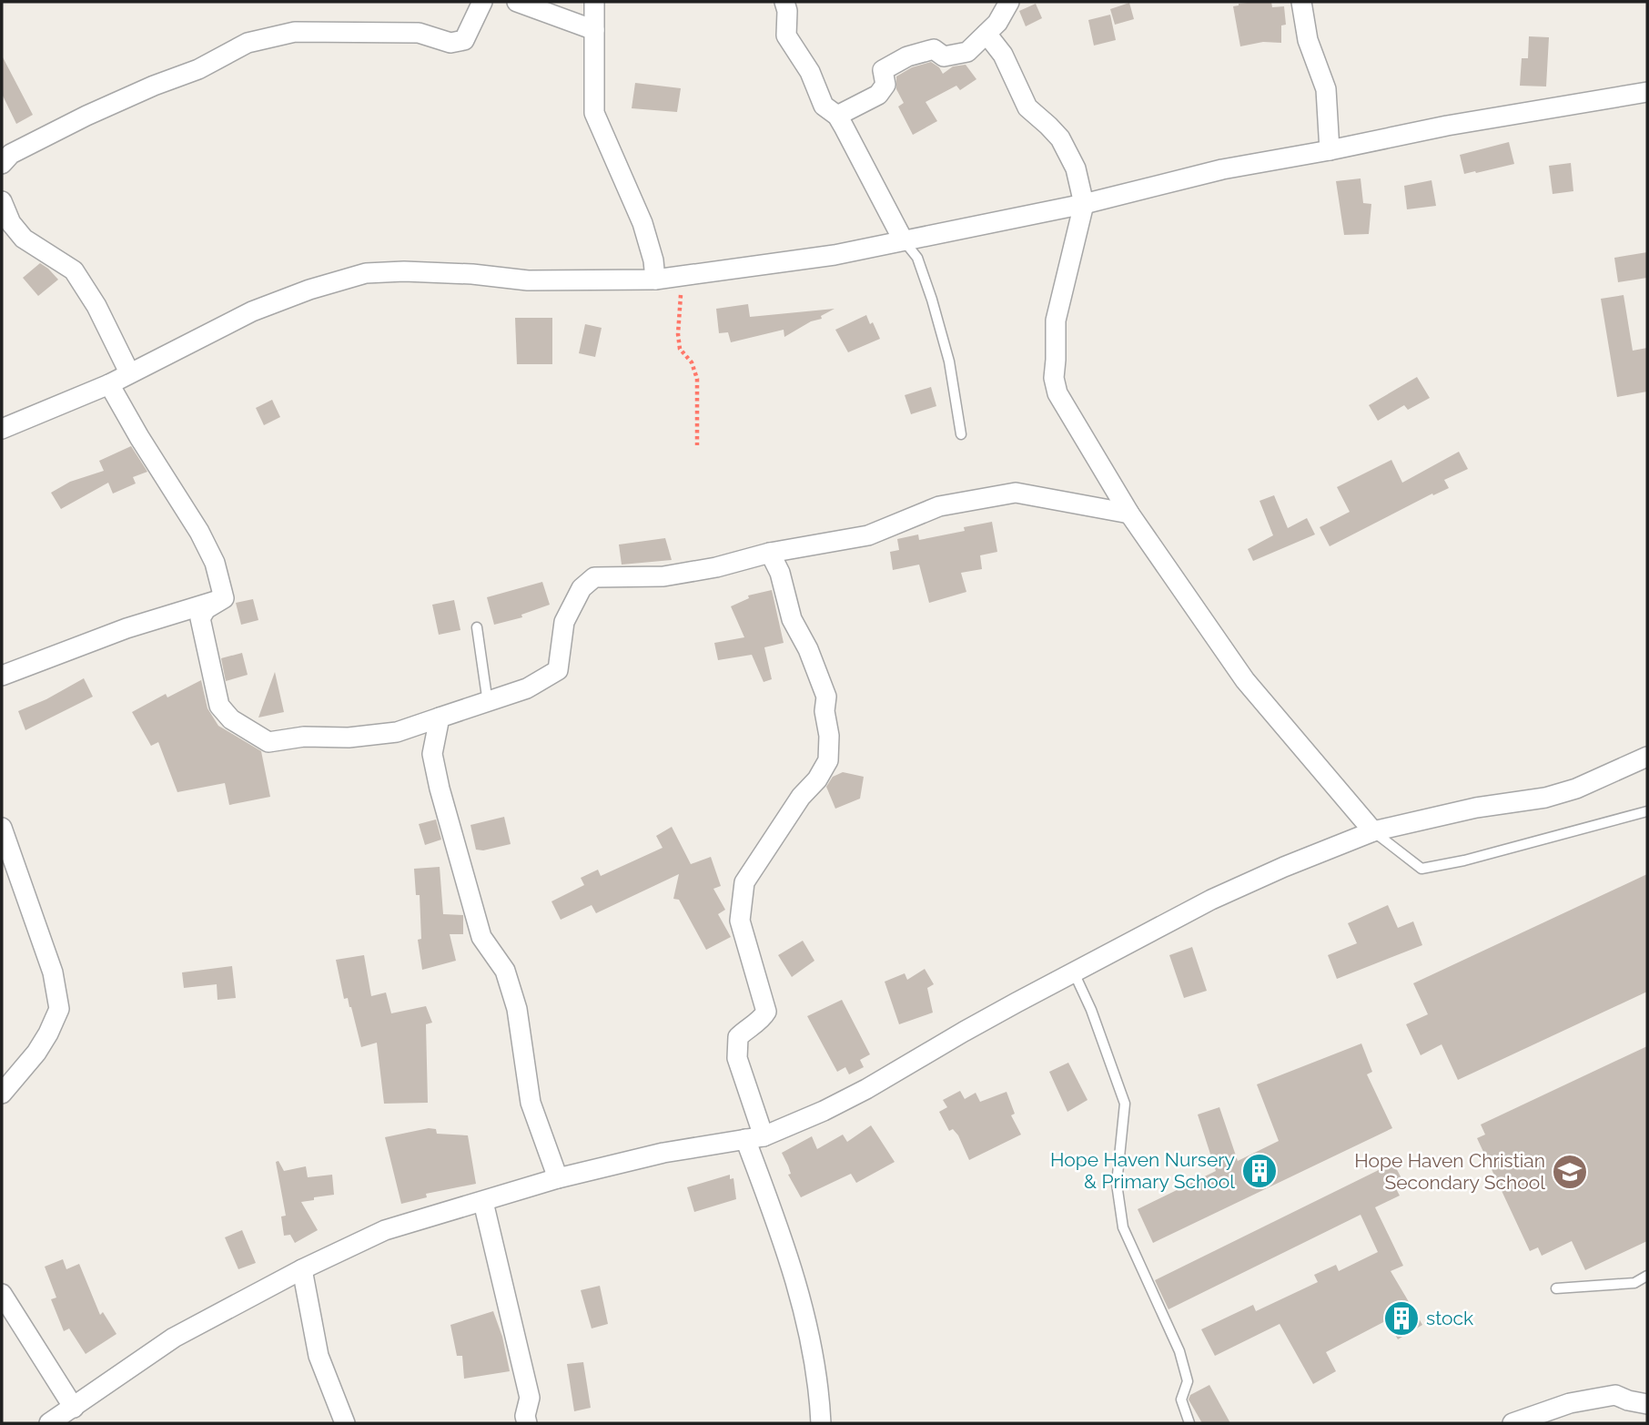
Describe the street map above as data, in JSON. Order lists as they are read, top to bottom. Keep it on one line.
{"places":{"building":["Hope Haven Nursery & Primary School","stock"],"school or university":["Hope Haven Christian Secondary School"]}}
